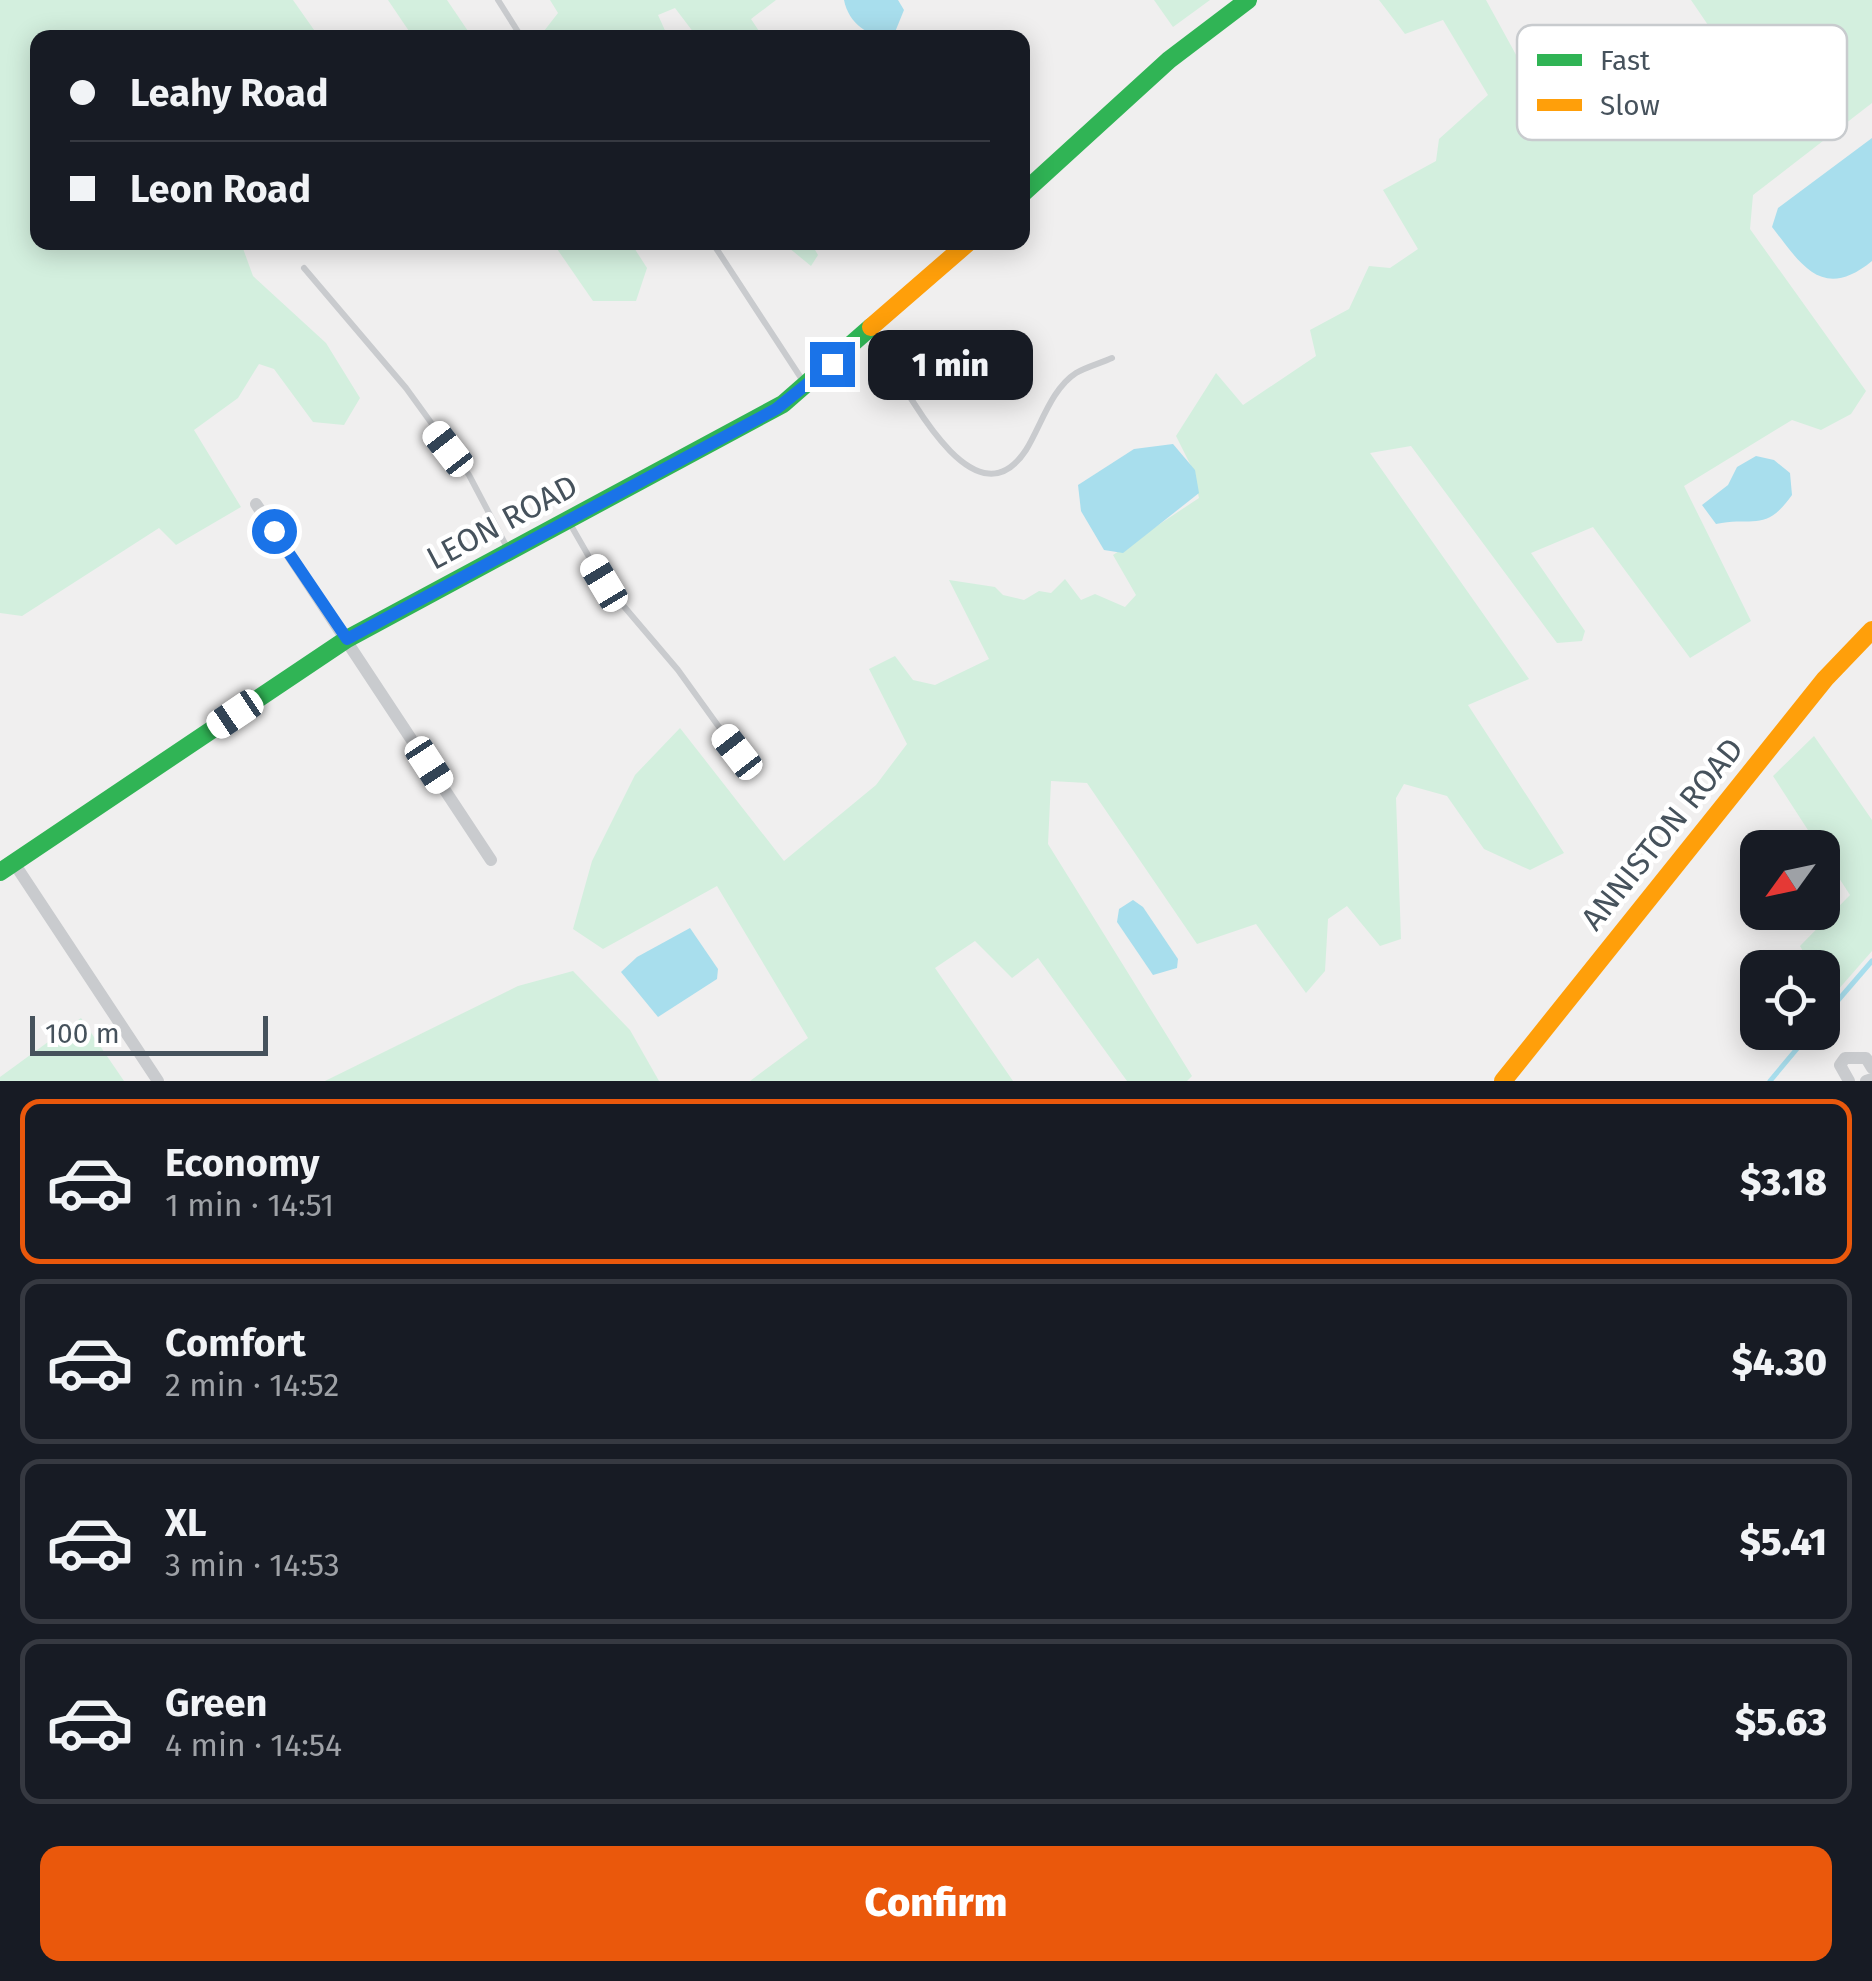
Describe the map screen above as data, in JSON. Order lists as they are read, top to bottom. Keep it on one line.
{"streets":{"street":["LEON ROAD","ANNISTON ROAD"]},"legend":["Fast","Slow"],"scale_bar":"100 m","north":"bottom left","page":{"banner":["Leahy Road","Leon Road"],"bubble":"1 min","scale":"100 m","list":[{"name":"Economy","note":"1 min · 14:51","value":"$3.18"},{"name":"Comfort","note":"2 min · 14:52","value":"$4.30"},{"name":"XL","note":"3 min · 14:53","value":"$5.41"},{"name":"Green","note":"4 min · 14:54","value":"$5.63"}],"buttons":"Confirm"}}
